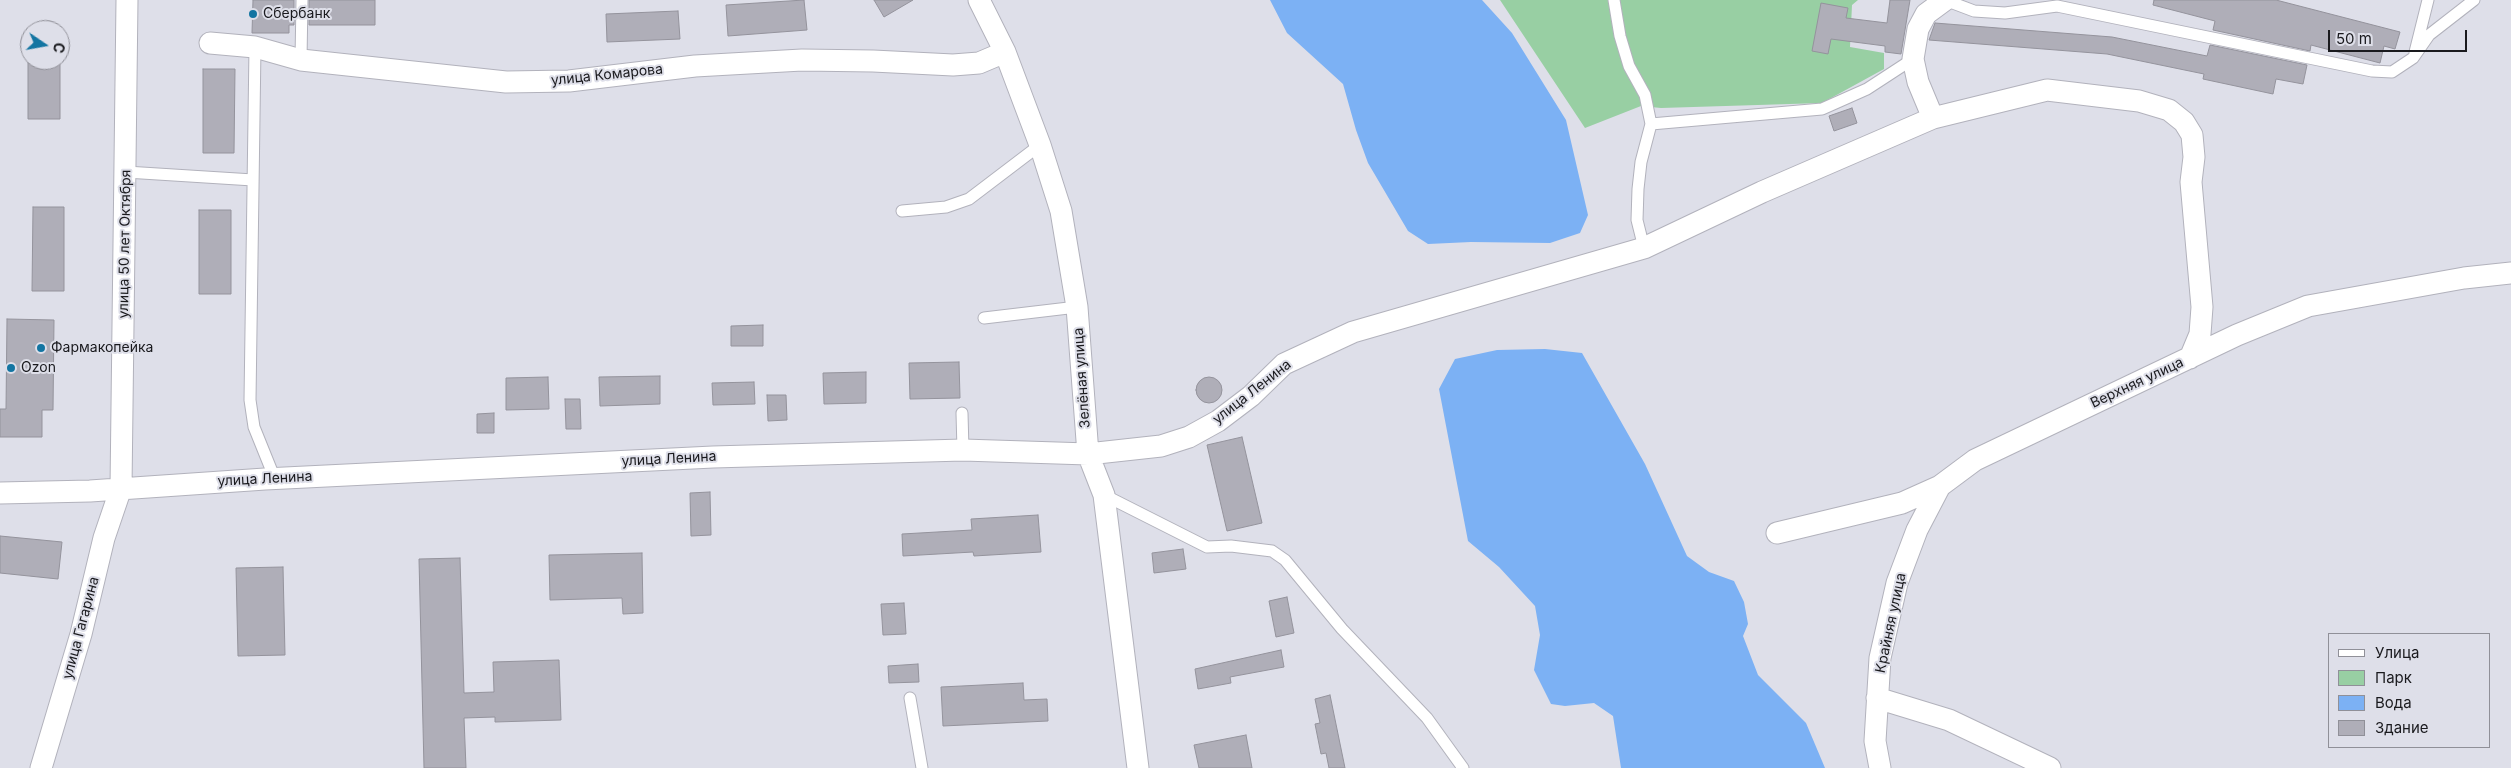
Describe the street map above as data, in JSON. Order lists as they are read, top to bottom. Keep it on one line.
{"streets":{"street":["улица Комарова","улица 50 лет Октября","Зелёная улица","Верхняя улица","улица Ленина","Крайняя улица","улица Гагарина"]},"crossings":[["улица Комарова","Зелёная улица"],["улица 50 лет Октября","улица Ленина"],["улица 50 лет Октября","улица Гагарина"],["Зелёная улица","улица Ленина"],["Верхняя улица","улица Ленина"],["Верхняя улица","Крайняя улица"],["улица Ленина","улица Гагарина"]],"places":["Сбербанк","Фармакопейка","Ozon"],"legend":["Улица","Парк","Вода","Здание"],"scale_bar":"50 m","north":"right"}
